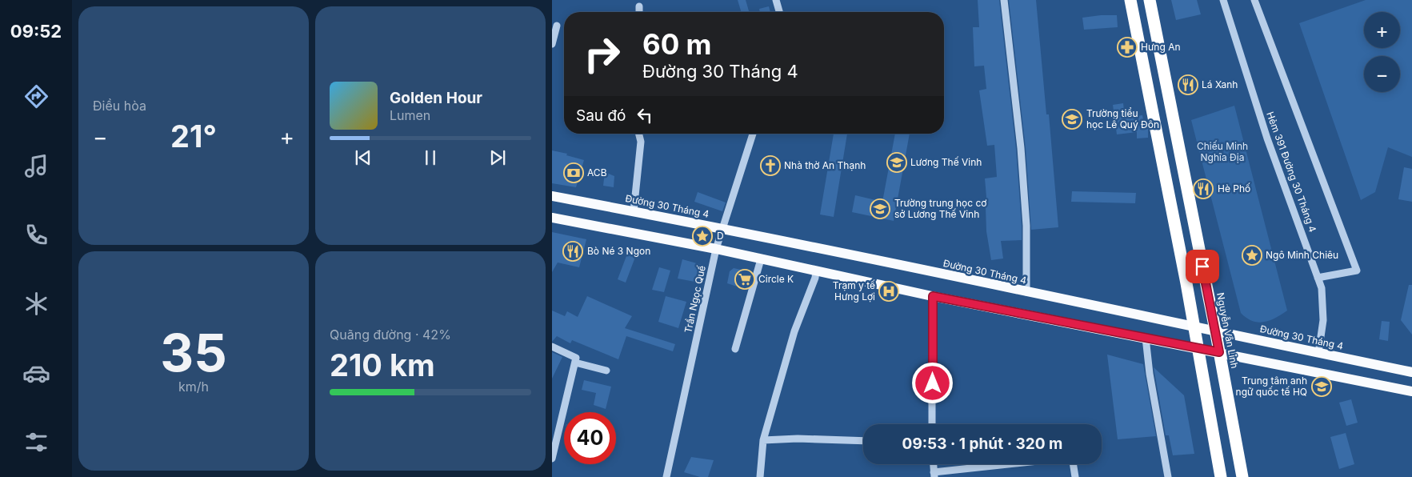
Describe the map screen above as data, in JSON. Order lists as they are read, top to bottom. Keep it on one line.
{"streets":{"highway":["Nguyễn Văn Linh"],"main road":["Đường 30 Tháng 4"],"street":["Hẻm 391 Đường 30 Tháng 4","Trần Ngọc Quế"]},"crossings":[["Hẻm 391 Đường 30 Tháng 4","Đường 30 Tháng 4"],["Đường 30 Tháng 4","Trần Ngọc Quế"],["Đường 30 Tháng 4","Nguyễn Văn Linh"]],"parks":["Chiếu Minh Nghĩa Địa"],"places":{"pharmacy":["Hưng An"],"restaurant":["Lá Xanh","Hè Phố","Bò Né 3 Ngon"],"school or university":["Trường tiểu học Lê Quý Đôn","Lương Thế Vinh","Trường trung học cơ sở Lương Thế Vinh","Trung tâm anh ngữ quốc tế HQ"],"church":["Nhà thờ An Thạnh"],"bank":["ACB"],"place":["D","Ngô Minh Chiêu"],"supermarket":["Circle K"],"hospital":["Trạm y tế Hưng Lợi"]},"page":{"tabs":"09:52","tile":["Điều hòa",["35","km/h"],["Quãng đường · 42%","210 km"]],"map_buttons":["+","−"],"turn":["60 m","Đường 30 Tháng 4"],"song":["Golden Hour","Lumen"],"then":"Sau đó","heat":["−","21°","+"],"limit":"40","trip":"09:53 · 1 phút · 320 m"}}
